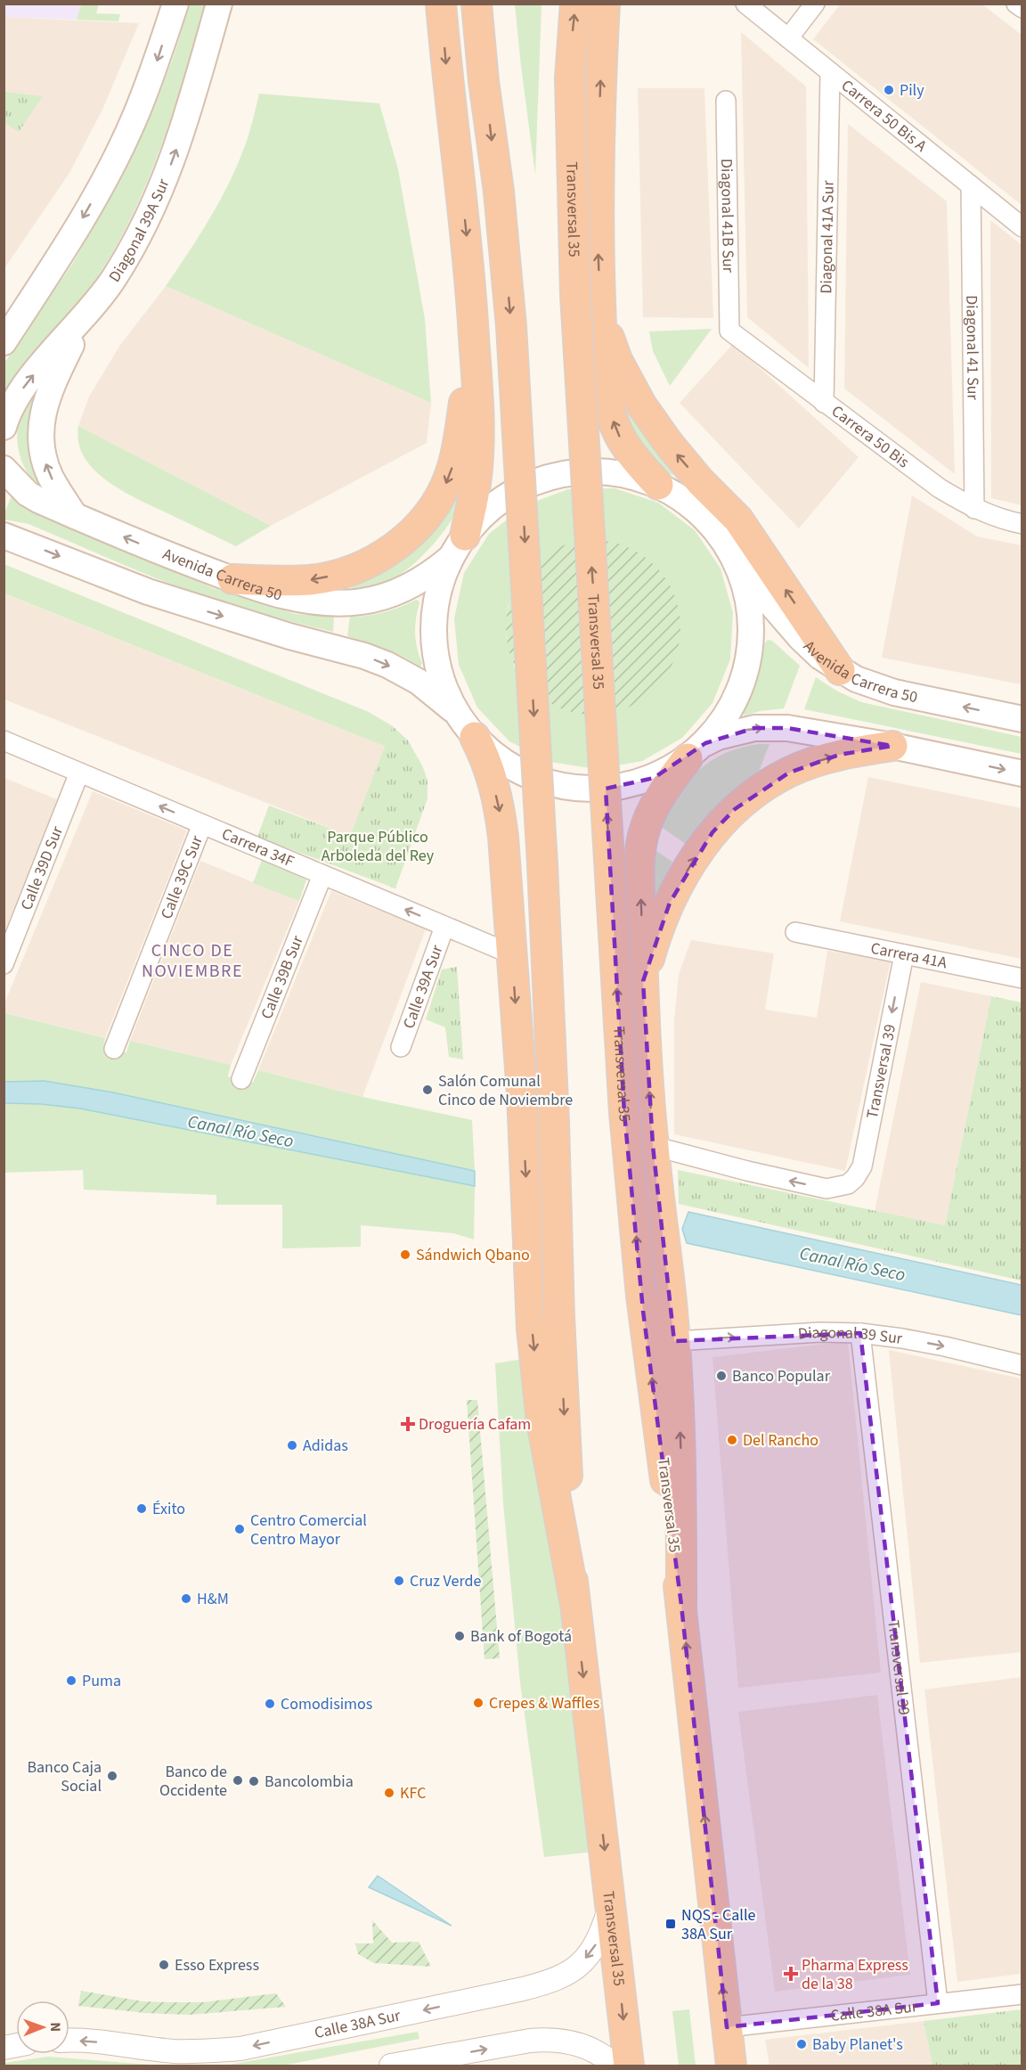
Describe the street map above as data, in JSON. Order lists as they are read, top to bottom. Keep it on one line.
{"streets":{"highway":["Transversal 35"],"main road":["Diagonal 39A Sur","Avenida Carrera 50"],"street":["Carrera 50 Bis A","Diagonal 41B Sur","Diagonal 41A Sur","Diagonal 41 Sur","Carrera 50 Bis","Carrera 34F","Calle 39D Sur","Calle 39C Sur","Carrera 41A","Calle 39B Sur","Calle 39A Sur","Transversal 39","Diagonal 39 Sur","Calle 38A Sur"]},"crossings":[["Carrera 50 Bis A","Diagonal 41A Sur"],["Carrera 50 Bis A","Diagonal 41 Sur"],["Transversal 35","Calle 38A Sur"],["Diagonal 41B Sur","Carrera 50 Bis"],["Diagonal 41A Sur","Carrera 50 Bis"],["Diagonal 41 Sur","Carrera 50 Bis"],["Carrera 34F","Calle 39D Sur"],["Carrera 34F","Calle 39C Sur"],["Carrera 34F","Calle 39B Sur"],["Carrera 34F","Calle 39A Sur"],["Carrera 41A","Transversal 39"],["Transversal 39","Diagonal 39 Sur"],["Transversal 39","Calle 38A Sur"]],"one_way":["Carrera 34F","Diagonal 39 Sur"],"districts":["CINCO DE NOVIEMBRE"],"water":["Canal Río Seco"],"parks":["Parque Público Arboleda del Rey"],"places":{"other":["Pily","Salón Comunal Cinco de Noviembre","Sándwich Qbano","Banco Popular","Del Rancho","Adidas","Éxito","Centro Comercial Centro Mayor","Cruz Verde","H&M","Bank of Bogotá","Puma","Crepes & Waffles","Comodisimos","Banco Caja Social","Banco de Occidente","Bancolombia","KFC","Esso Express","Baby Planet's"],"health":["Droguería Cafam","Pharma Express de la 38"],"transit":["NQS - Calle 38A Sur"]},"north":"right"}
